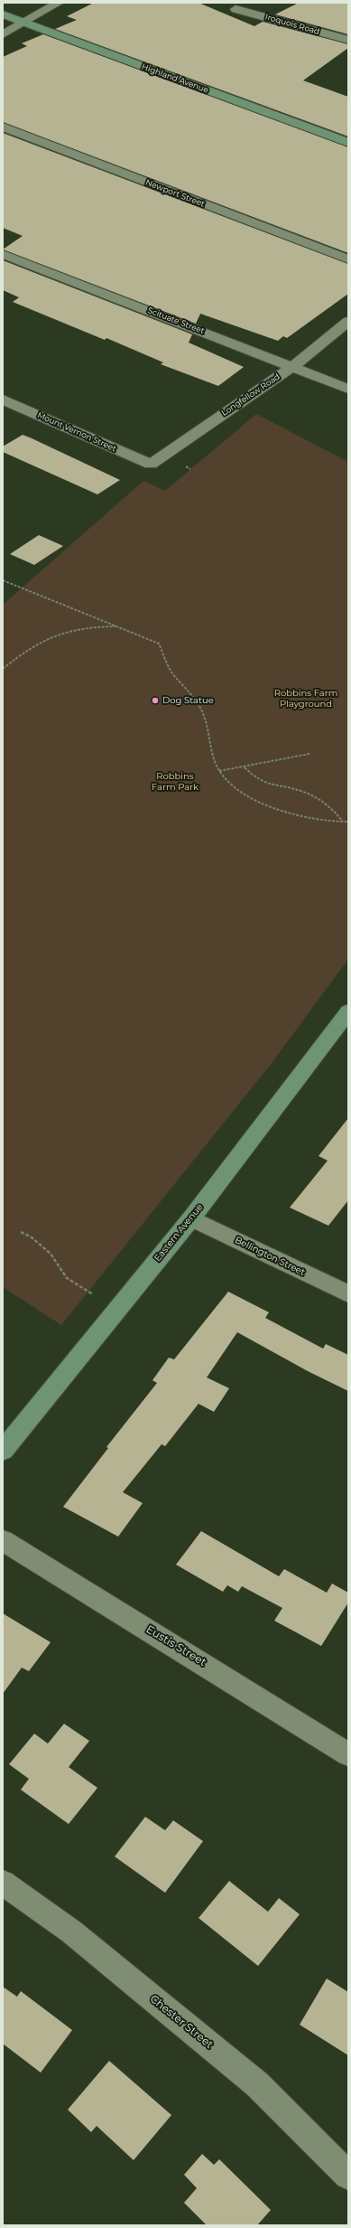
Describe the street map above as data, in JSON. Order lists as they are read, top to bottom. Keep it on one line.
{"streets":{"street":["Iroquois Road","Highland Avenue","Newport Street","Scituate Street","Longfellow Road","Mount Vernon Street","Eastern Avenue","Bellington Street","Eustis Street","Chester Street"]},"crossings":[["Scituate Street","Longfellow Road"],["Longfellow Road","Mount Vernon Street"],["Eastern Avenue","Bellington Street"]],"parks":["Robbins Farm Playground","Robbins Farm Park"],"places":["Dog Statue"]}
